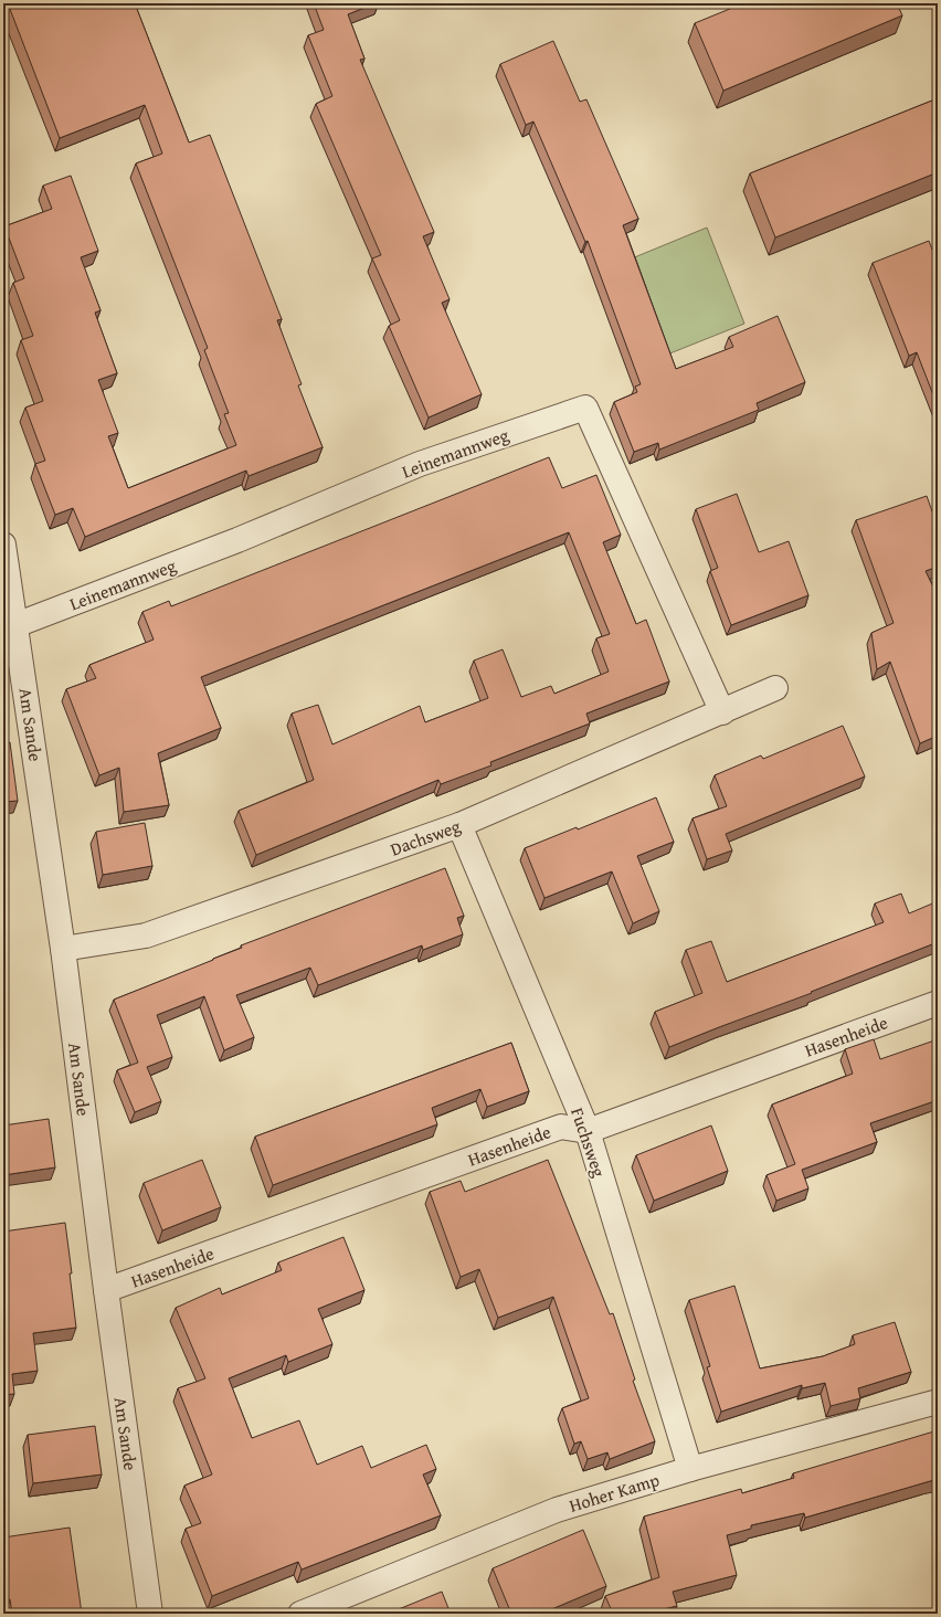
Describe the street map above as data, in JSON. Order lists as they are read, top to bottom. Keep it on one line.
{"streets":{"street":["Leinemannweg","Am Sande","Dachsweg","Hasenheide","Fuchsweg","Hoher Kamp"]},"crossings":[["Leinemannweg","Am Sande"],["Leinemannweg","Dachsweg"],["Am Sande","Dachsweg"],["Am Sande","Hasenheide"],["Dachsweg","Fuchsweg"],["Hasenheide","Fuchsweg"],["Fuchsweg","Hoher Kamp"]]}
